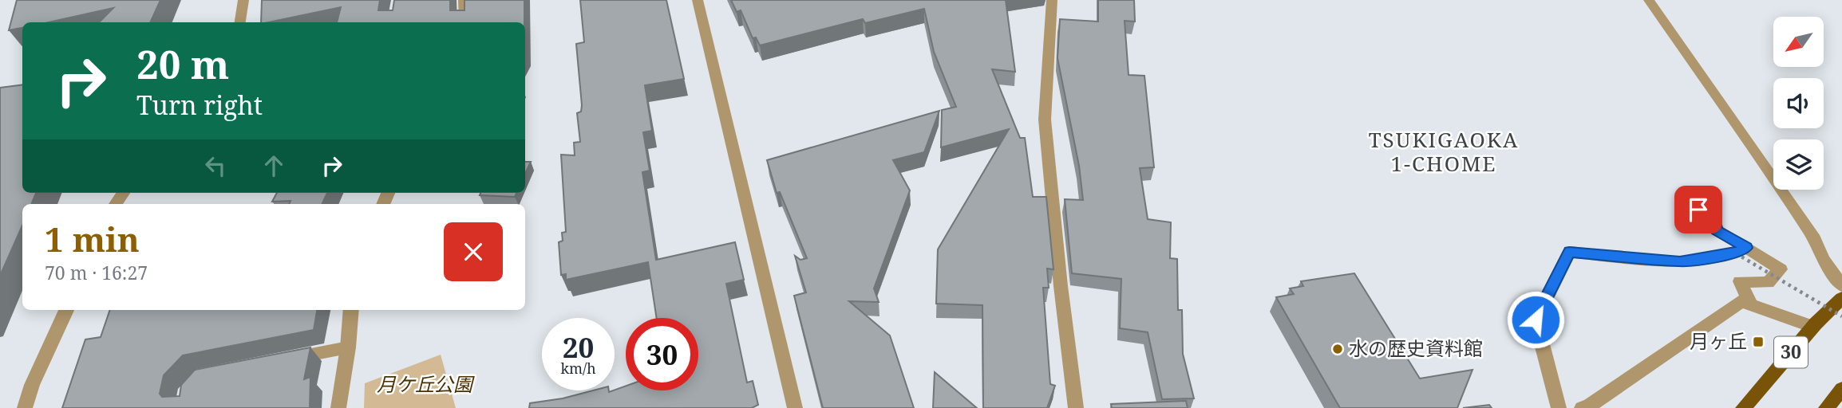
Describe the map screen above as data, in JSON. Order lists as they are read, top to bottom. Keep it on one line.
{"streets":{"main road":["30"]},"districts":["TSUKIGAOKA 1-CHOME"],"parks":["月ケ丘公園"],"places":{"transit":["月ヶ丘"],"other":["水の歴史資料館"]},"north":"bottom left","page":{"turn":["20 m","Turn right"],"heading":["1 min","70 m · 16:27"],"speed":"20 km/h","limit":"30"}}
